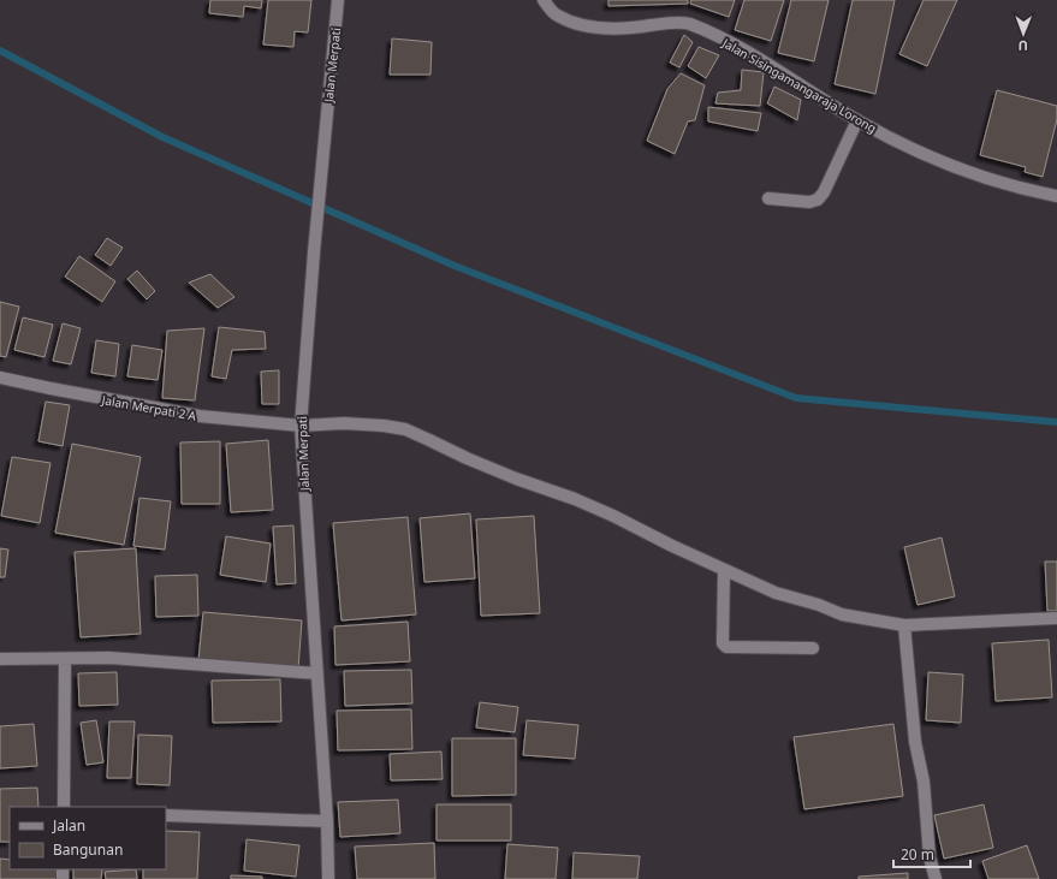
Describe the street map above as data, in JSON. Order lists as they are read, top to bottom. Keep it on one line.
{"streets":{"street":["Jalan Merpati","Jalan Sisingamangaraja Lorong","Jalan Merpati 2 A"]},"crossings":[["Jalan Merpati","Jalan Merpati 2 A"]],"legend":["Jalan","Bangunan"],"scale_bar":"20 m","north":"bottom"}
